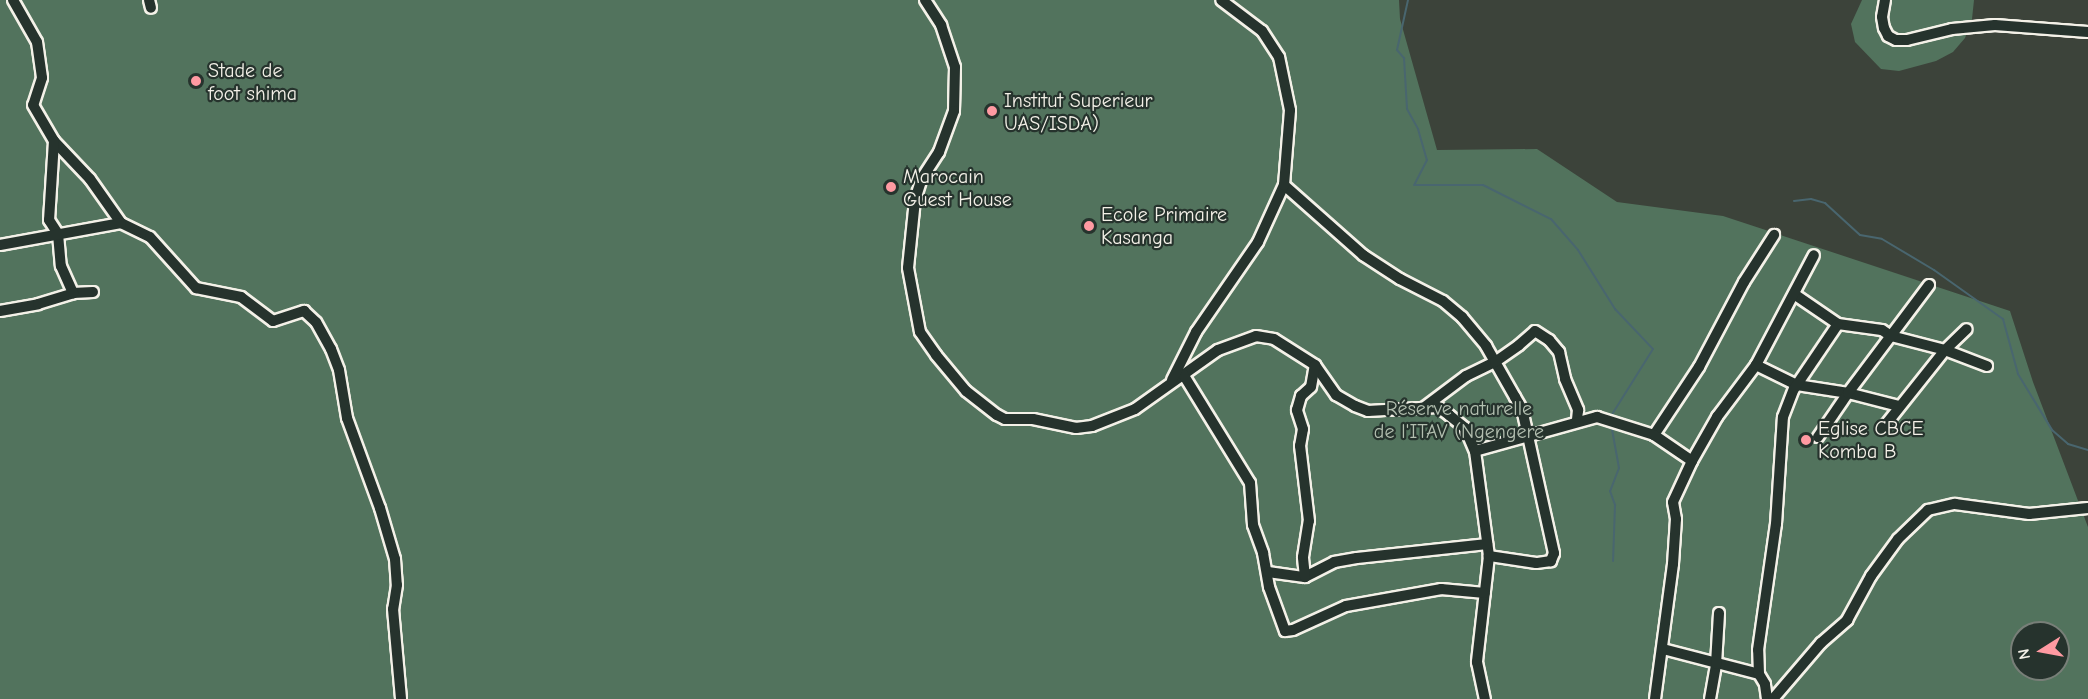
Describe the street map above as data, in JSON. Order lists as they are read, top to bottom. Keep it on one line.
{"parks":["Réserve naturelle de l'ITAV (Ngengere"],"places":["Stade de foot shima","Institut Superieur UAS/ISDA)","Marocain Guest House","Ecole Primaire Kasanga","Eglise CBCE Komba B"],"north":"left"}
